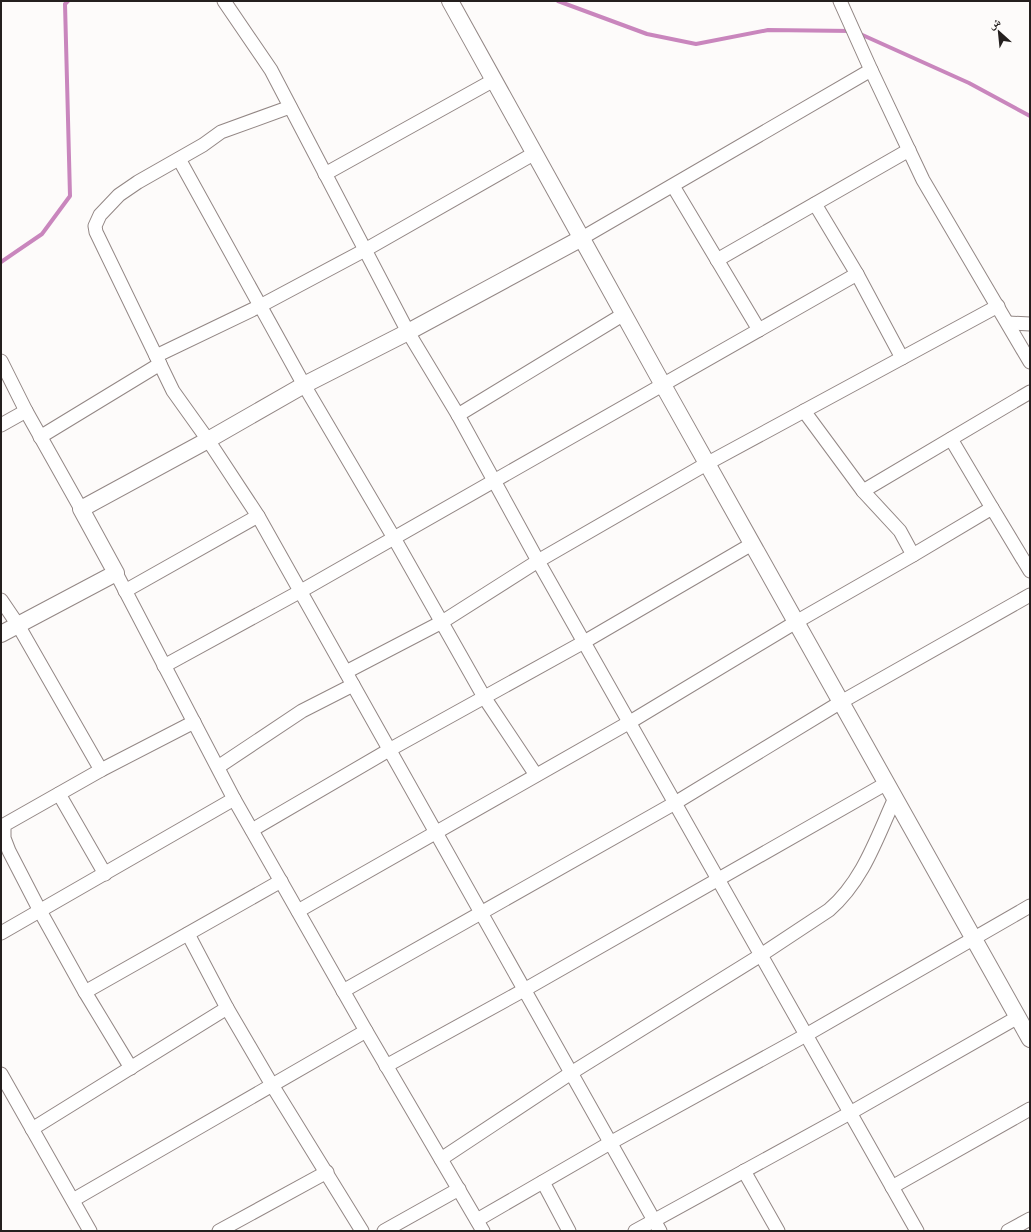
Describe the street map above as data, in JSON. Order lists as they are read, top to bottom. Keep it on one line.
{"north":"top left"}
